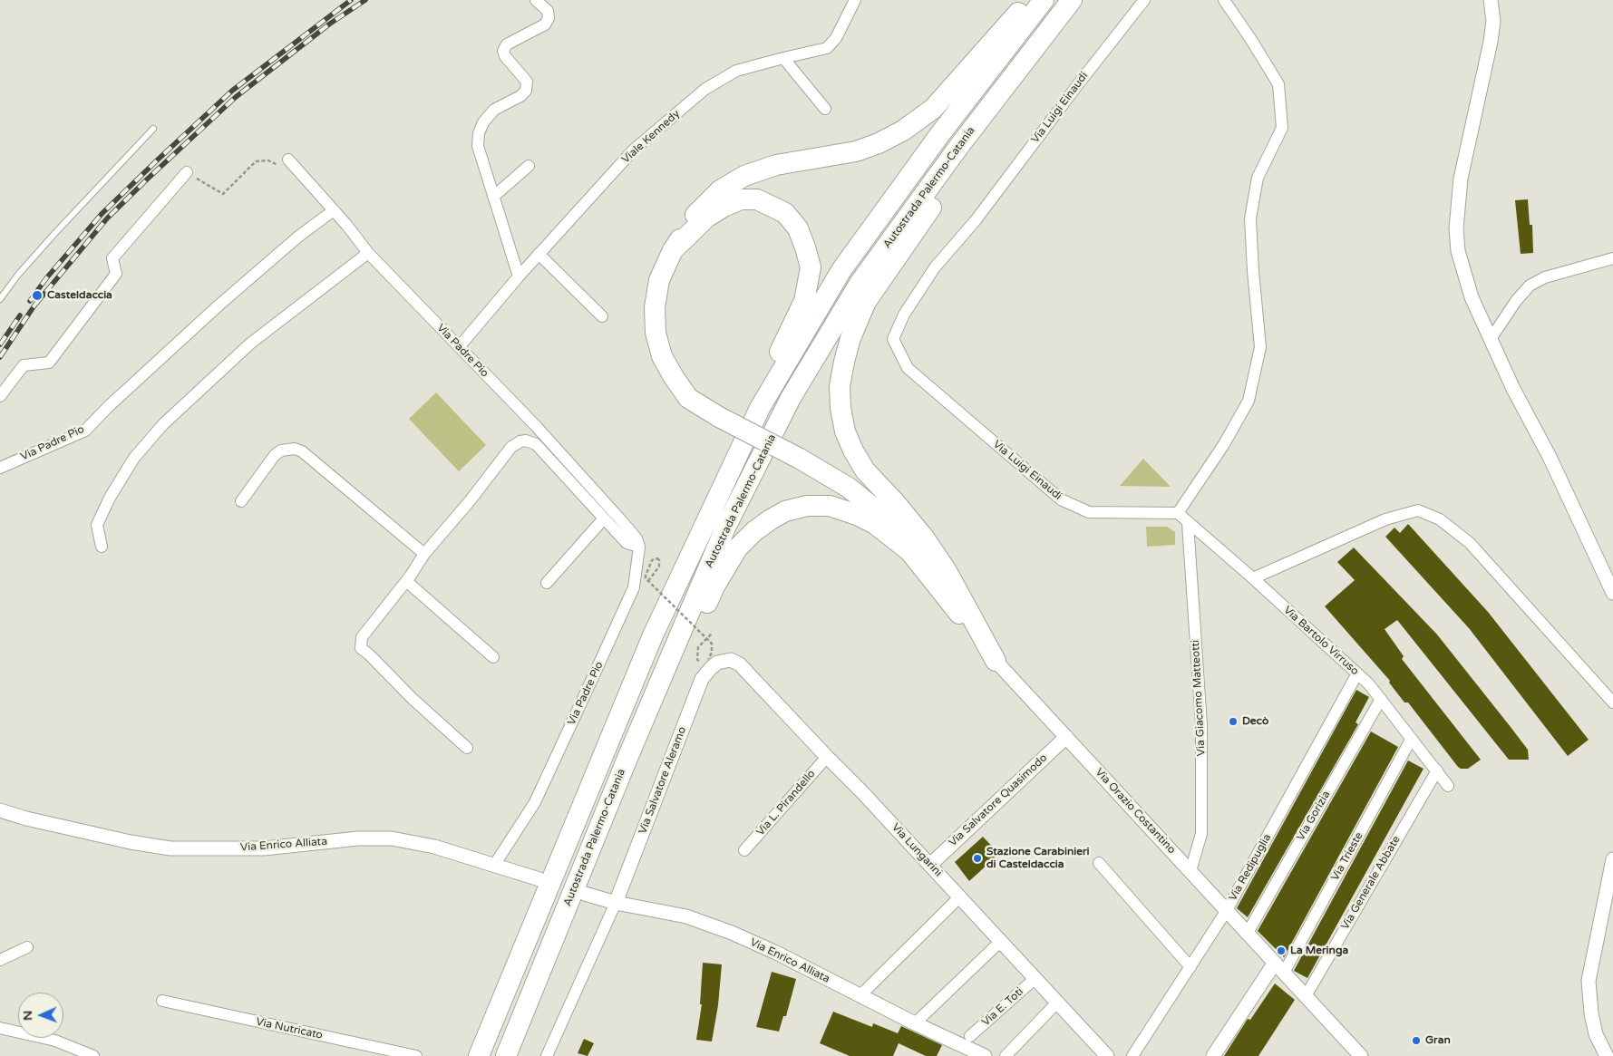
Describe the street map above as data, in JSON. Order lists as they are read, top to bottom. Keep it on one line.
{"streets":{"highway":["Autostrada Palermo-Catania"],"street":["Via Luigi Einaudi","Viale Kennedy","Via Padre Pio","Via Bartolo Virruso","Via Giacomo Matteotti","Via Salvatore Aleramo","Via Salvatore Quasimodo","Via L. Pirandello","Via Orazio Costantino","Via Gorizia","Via Enrico Alliata","Via Lungarini","Via Trieste","Via Redipuglia","Via Generale Abbate","Via E. Toti","Via Nutricato"]},"crossings":[["Via Luigi Einaudi","Via Bartolo Virruso"],["Viale Kennedy","Via Padre Pio"],["Via Padre Pio","Via Enrico Alliata"],["Via Bartolo Virruso","Via Giacomo Matteotti"],["Via Bartolo Virruso","Via Gorizia"],["Via Bartolo Virruso","Via Trieste"],["Via Bartolo Virruso","Via Redipuglia"],["Via Bartolo Virruso","Via Generale Abbate"],["Via Giacomo Matteotti","Via Orazio Costantino"],["Via Salvatore Aleramo","Via Enrico Alliata"],["Via Salvatore Aleramo","Via Lungarini"],["Via Salvatore Quasimodo","Via Orazio Costantino"],["Via Salvatore Quasimodo","Via Lungarini"],["Via L. Pirandello","Via Lungarini"],["Via Orazio Costantino","Via Gorizia"],["Via Orazio Costantino","Via Trieste"],["Via Orazio Costantino","Via Redipuglia"],["Via Orazio Costantino","Via Generale Abbate"],["Via Lungarini","Via E. Toti"]],"places":["Casteldaccia","Decò","Stazione Carabinieri di Casteldaccia","La Meringa","Gran"],"north":"left"}
